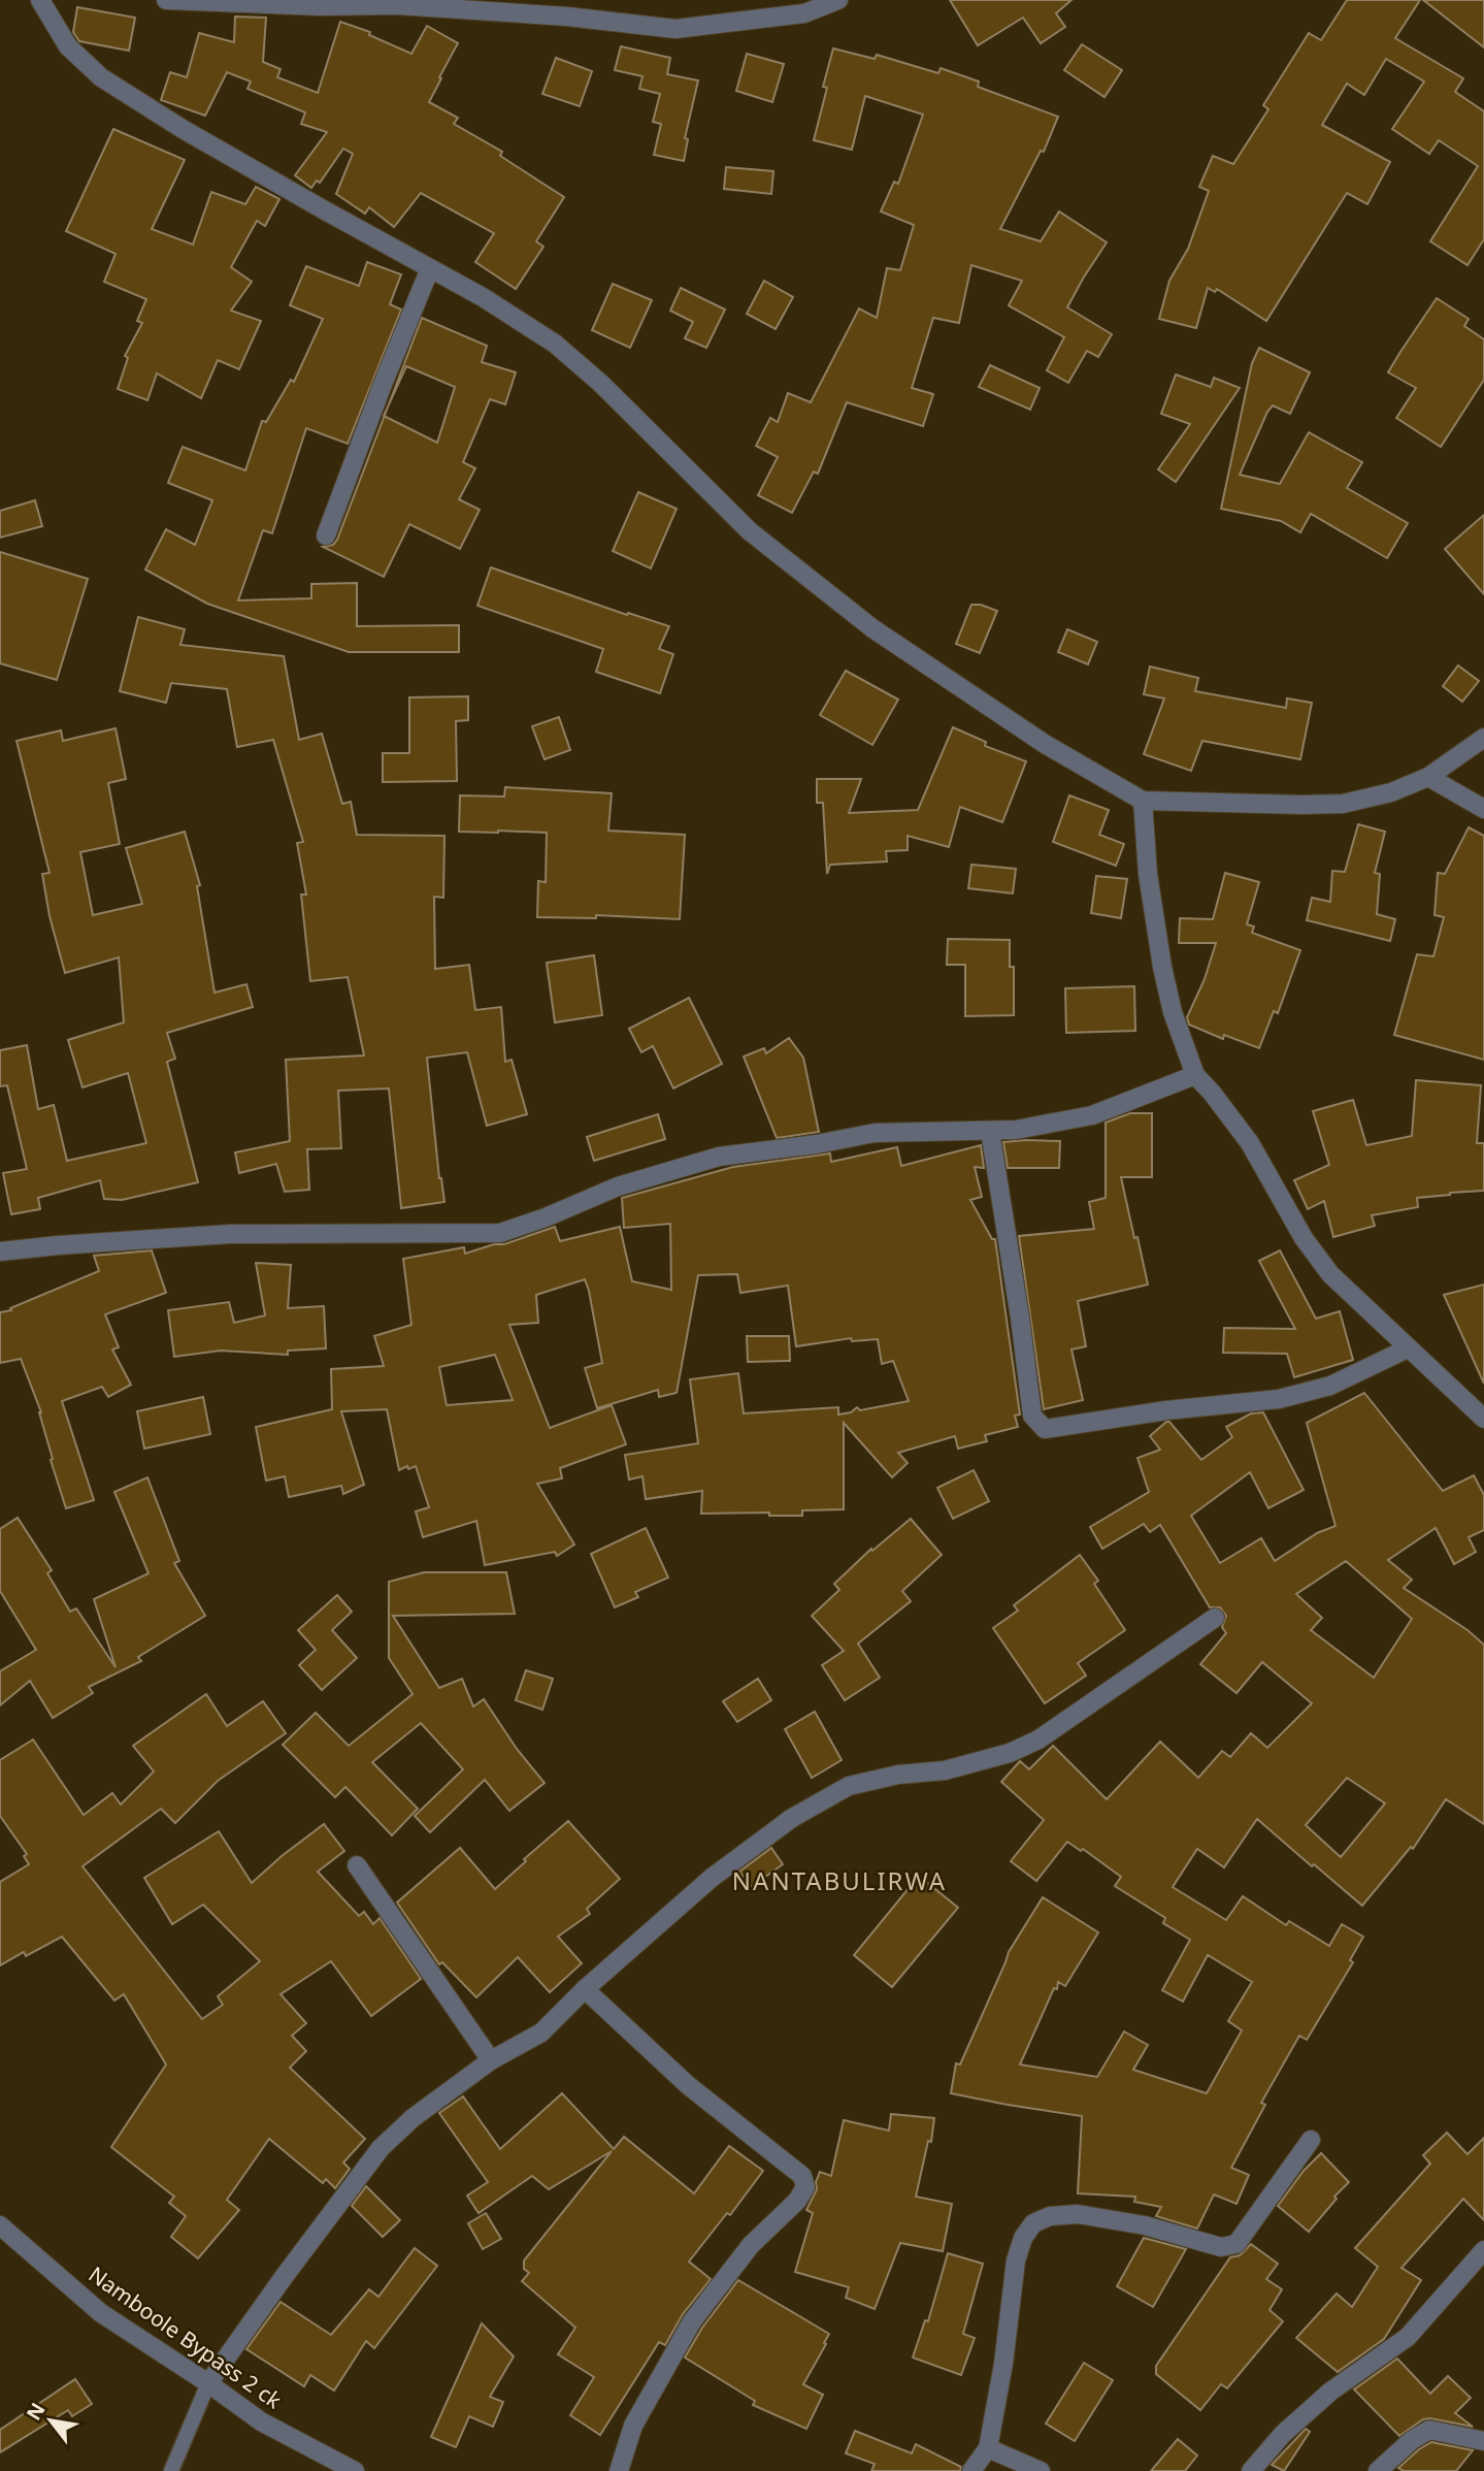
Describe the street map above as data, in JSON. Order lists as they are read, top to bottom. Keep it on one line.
{"streets":{"street":["Namboole Bypass 2 ck"]},"districts":["NANTABULIRWA"],"north":"top left"}
